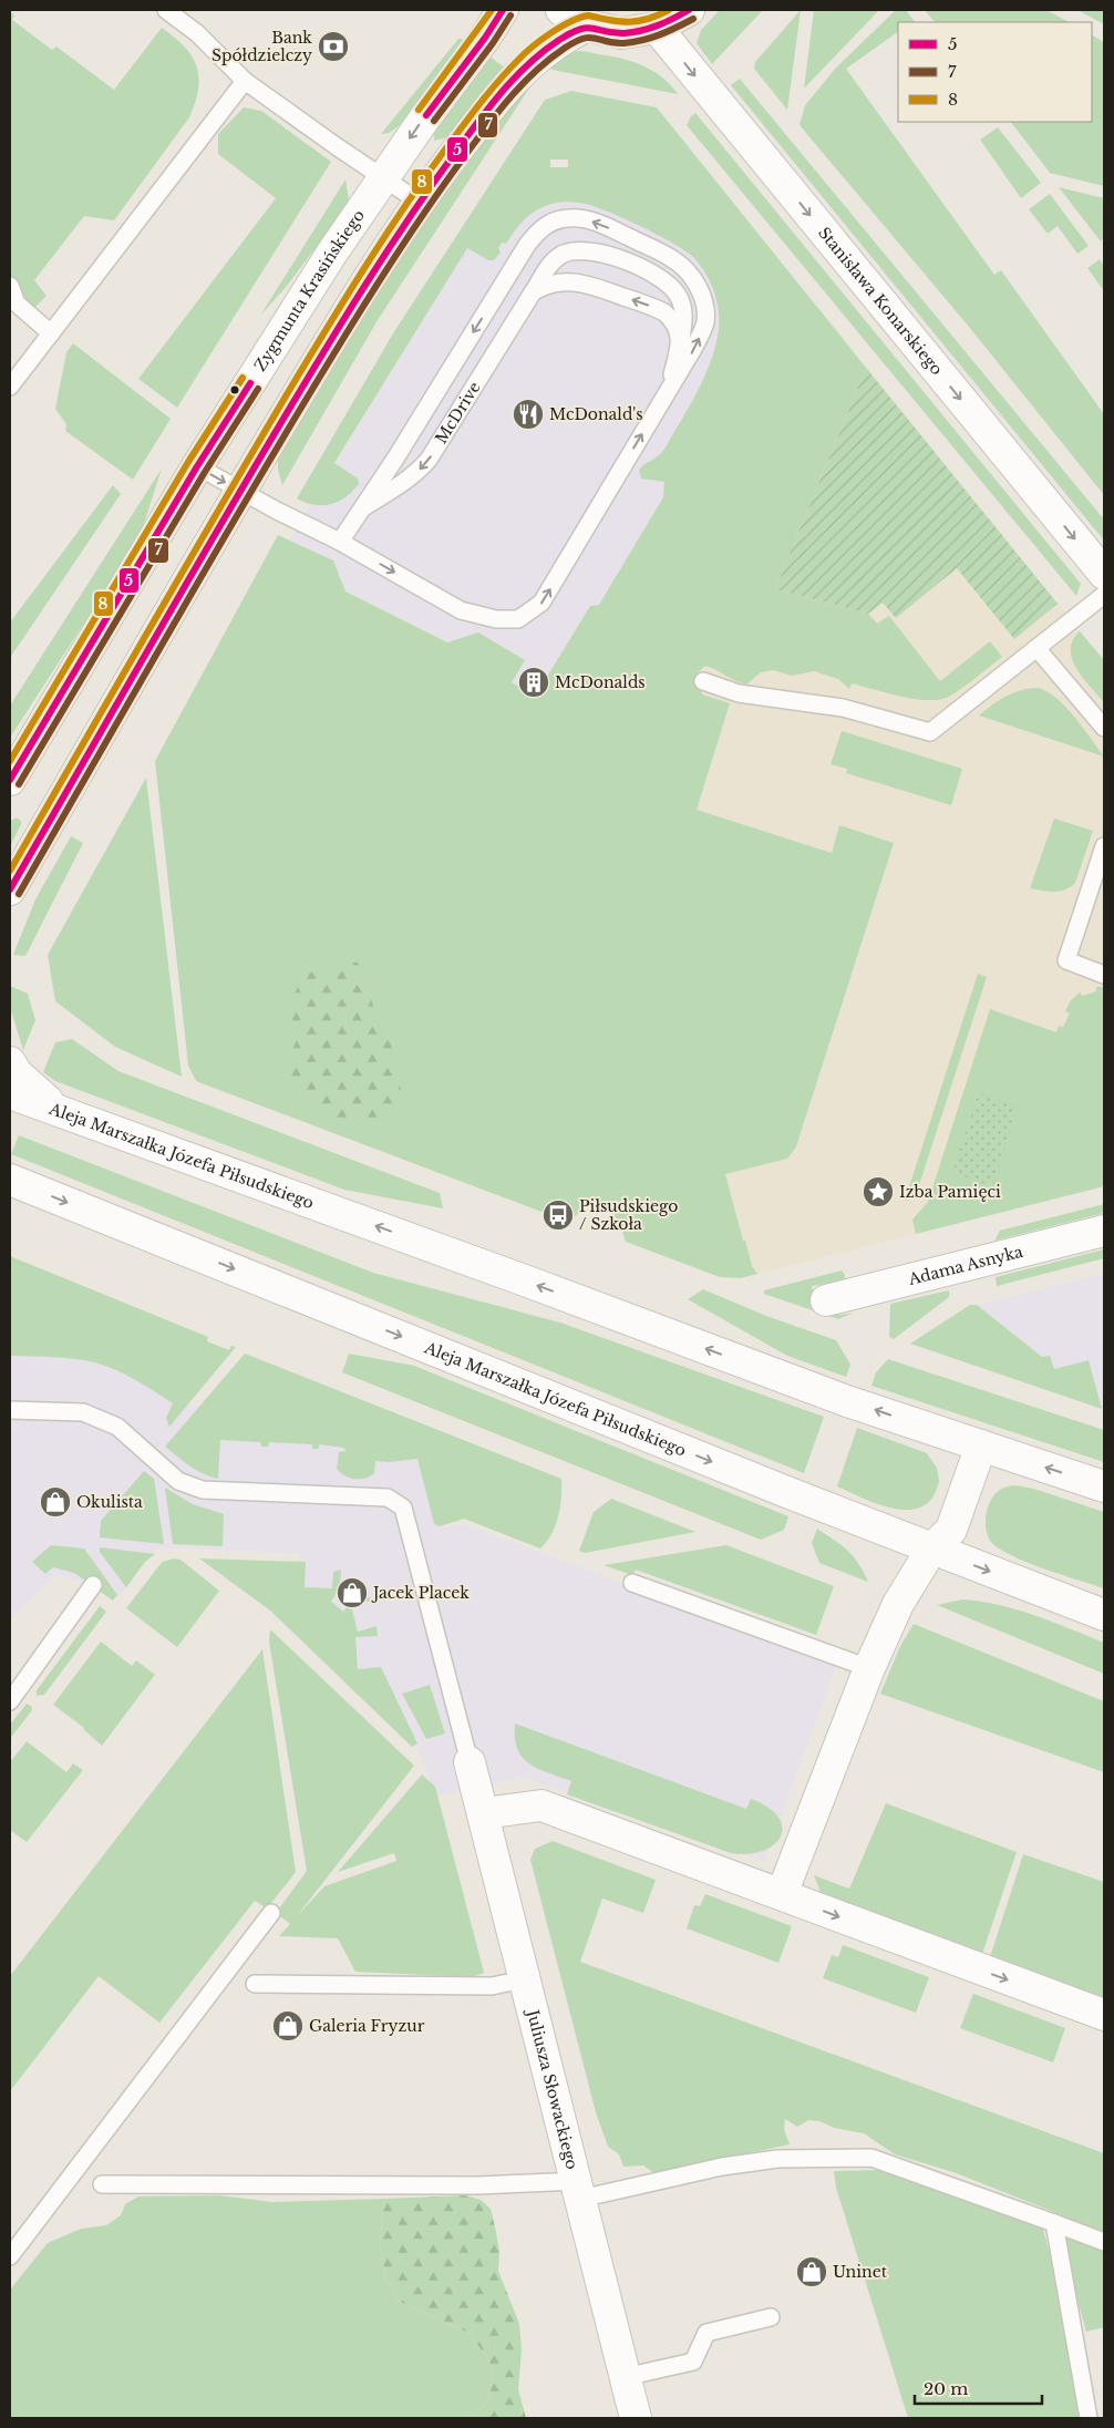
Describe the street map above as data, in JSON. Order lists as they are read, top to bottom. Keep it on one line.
{"streets":{"street":["Zygmunta Krasińskiego","Stanisława Konarskiego","Aleja Marszałka Józefa Piłsudskiego","Adama Asnyka","Juliusza Słowackiego"],"lane":["McDrive"]},"one_way":["Stanisława Konarskiego","McDrive"],"places":{"bank":["Bank Spółdzielczy"],"restaurant":["McDonald's"],"building":["McDonalds"],"place":["Izba Pamięci"],"bus stop":["Piłsudskiego / Szkoła"],"shop":["Okulista","Jacek Placek","Galeria Fryzur","Uninet"]},"lines":["transit line 5","transit line 8","transit line 7"],"legend":["5","7","8"],"scale_bar":"20 m"}
